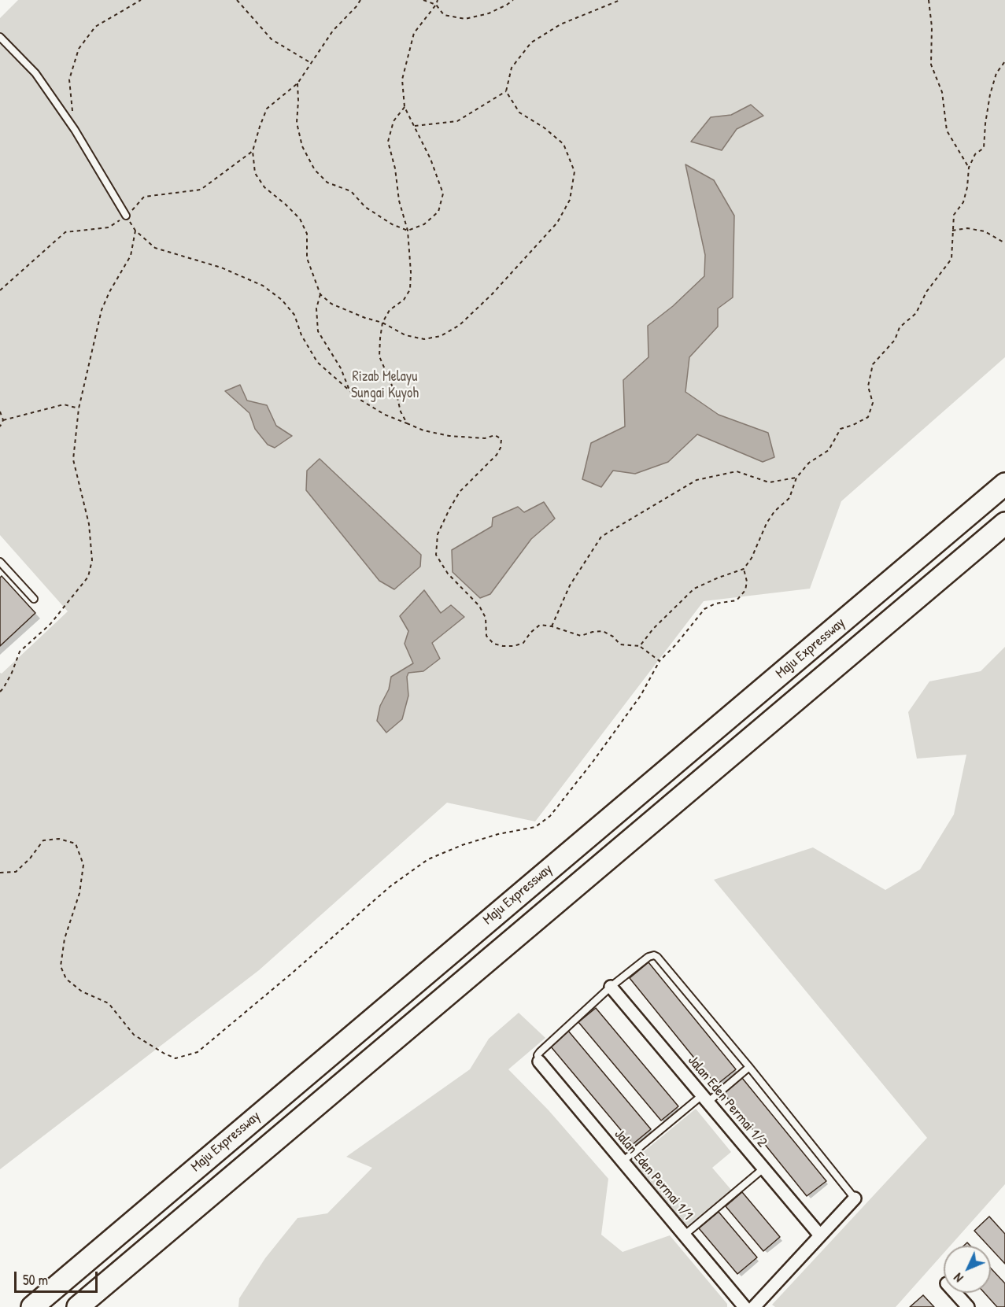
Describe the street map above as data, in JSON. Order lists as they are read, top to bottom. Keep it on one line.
{"streets":{"highway":["Maju Expressway"],"street":["Jalan Eden Permai 1/2","Jalan Eden Permai 1/1"]},"parks":["Rizab Melayu Sungai Kuyoh"],"scale_bar":"50 m","north":"bottom left"}
